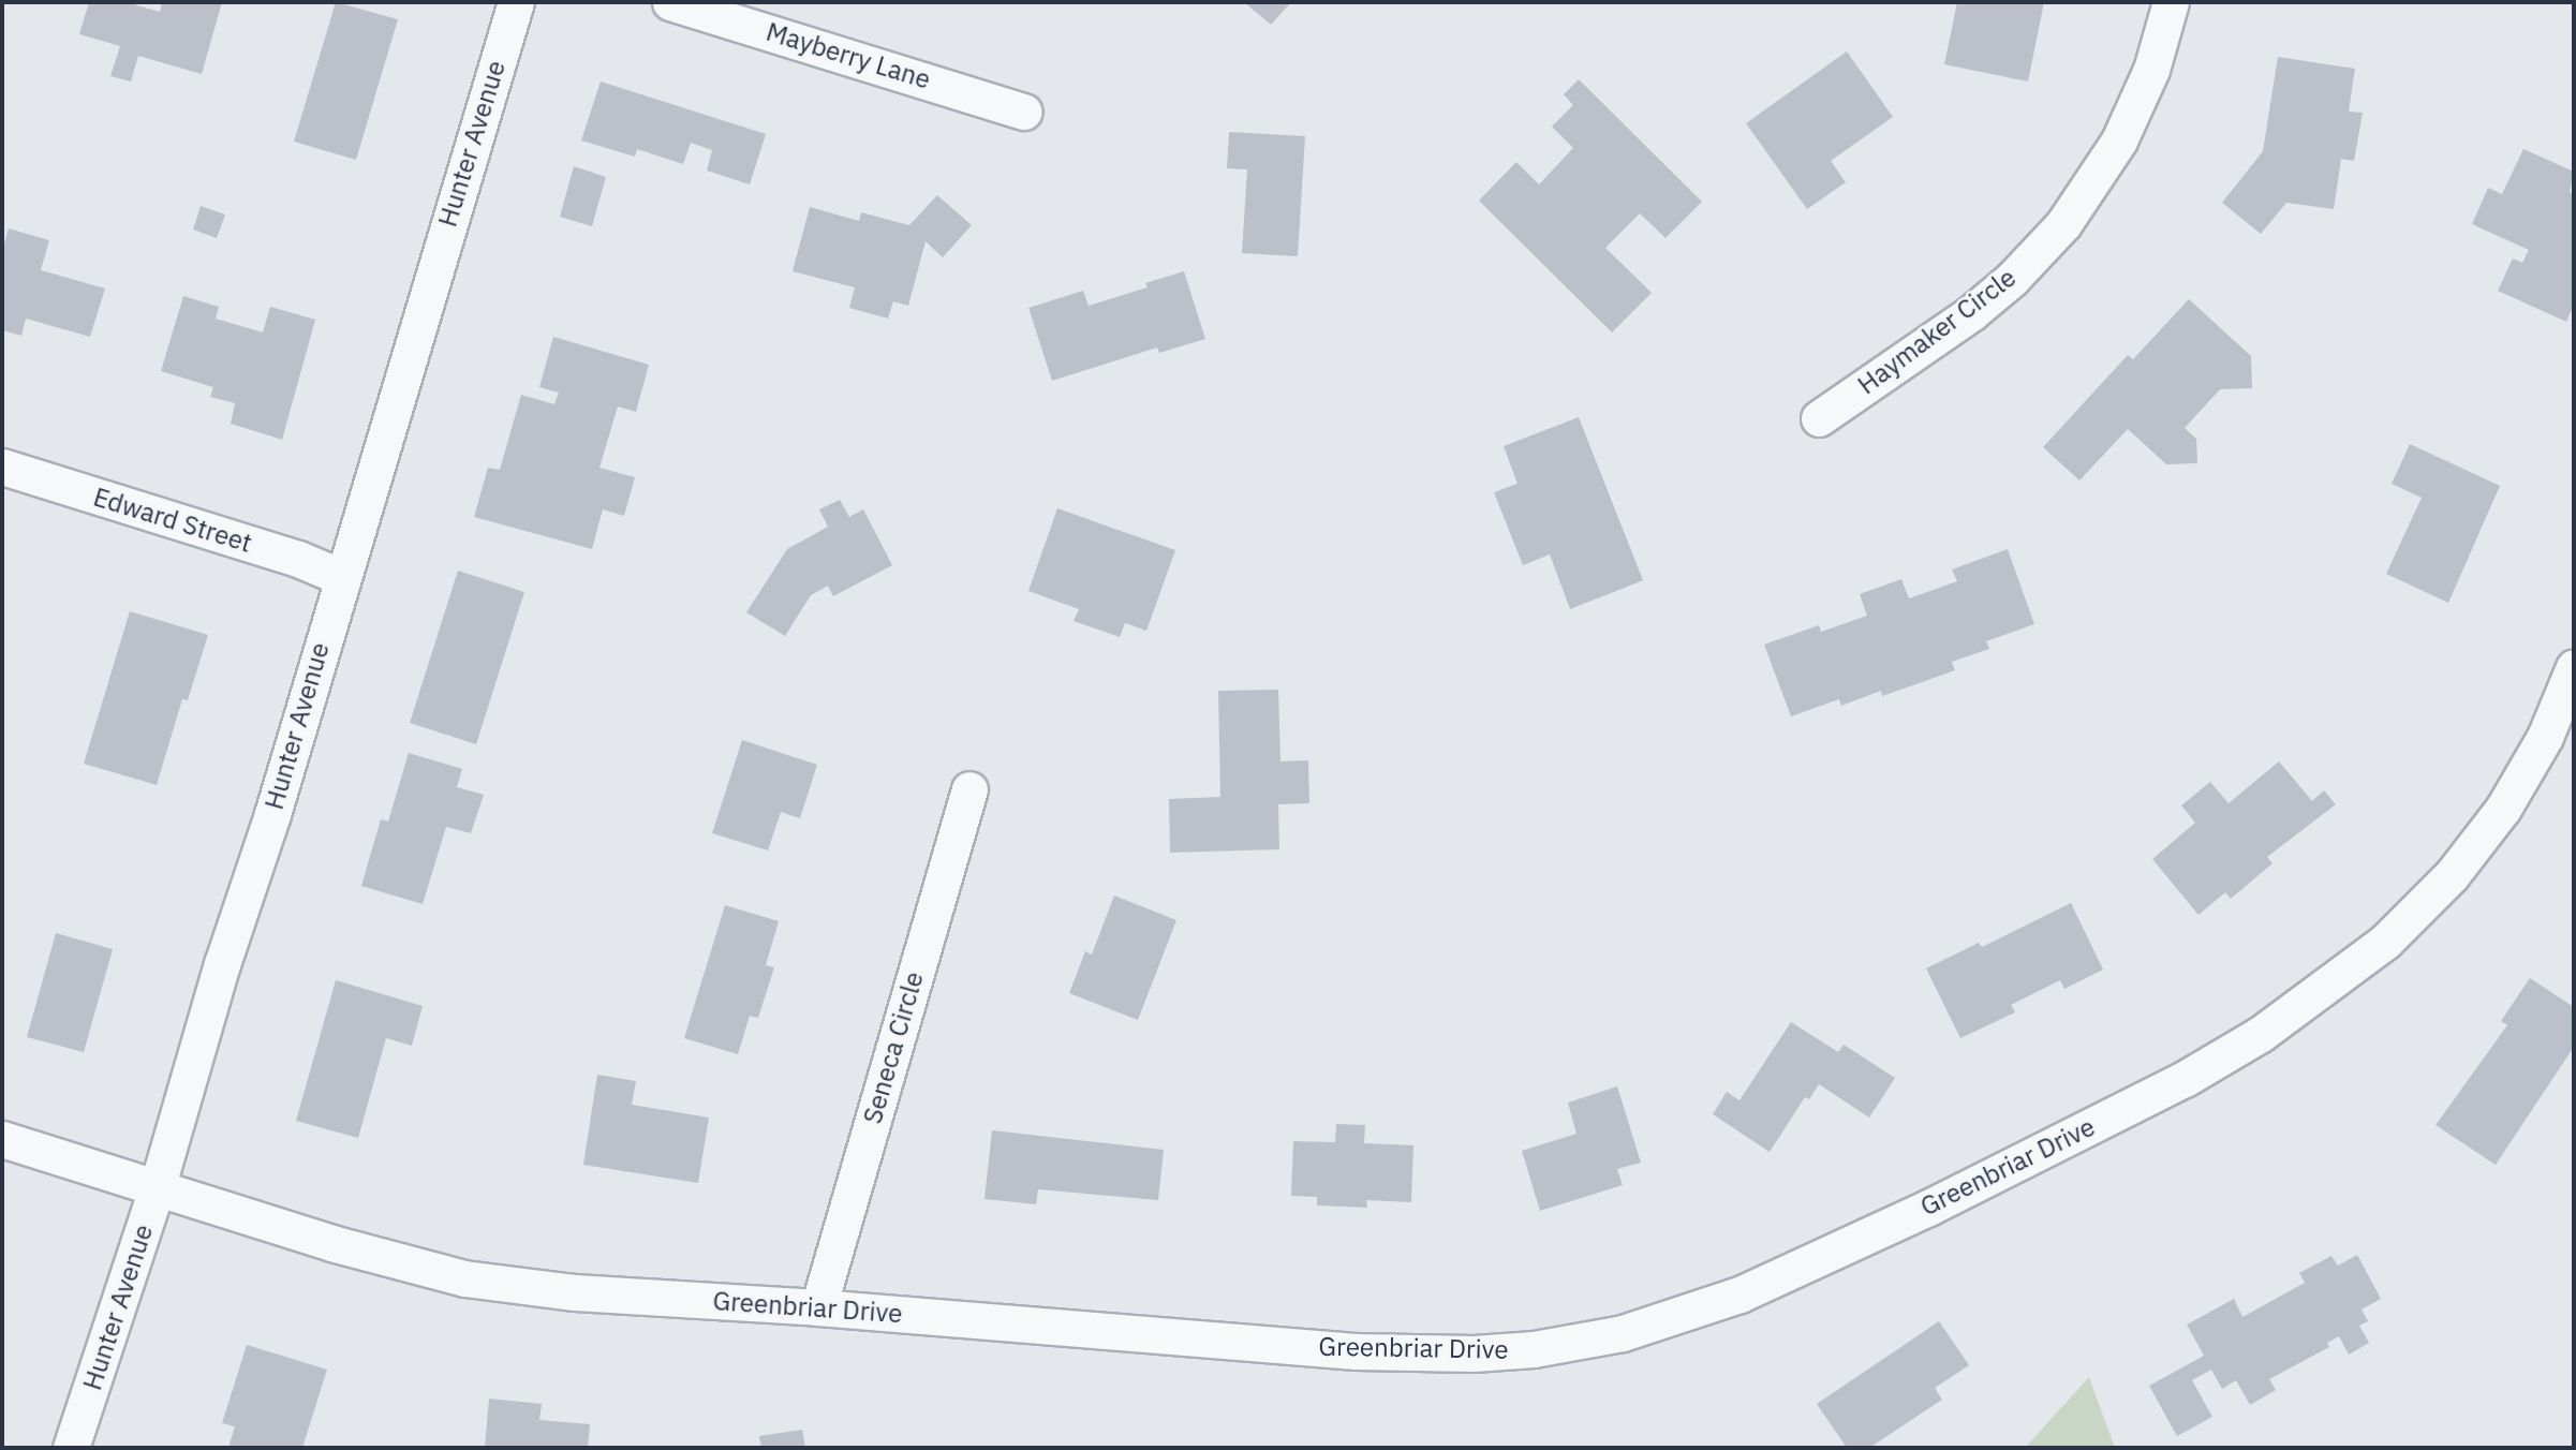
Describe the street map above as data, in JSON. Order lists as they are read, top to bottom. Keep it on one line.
{"streets":{"street":["Mayberry Lane","Hunter Avenue","Haymaker Circle","Edward Street","Seneca Circle","Greenbriar Drive"]},"crossings":[["Hunter Avenue","Edward Street"],["Hunter Avenue","Greenbriar Drive"],["Seneca Circle","Greenbriar Drive"]]}
